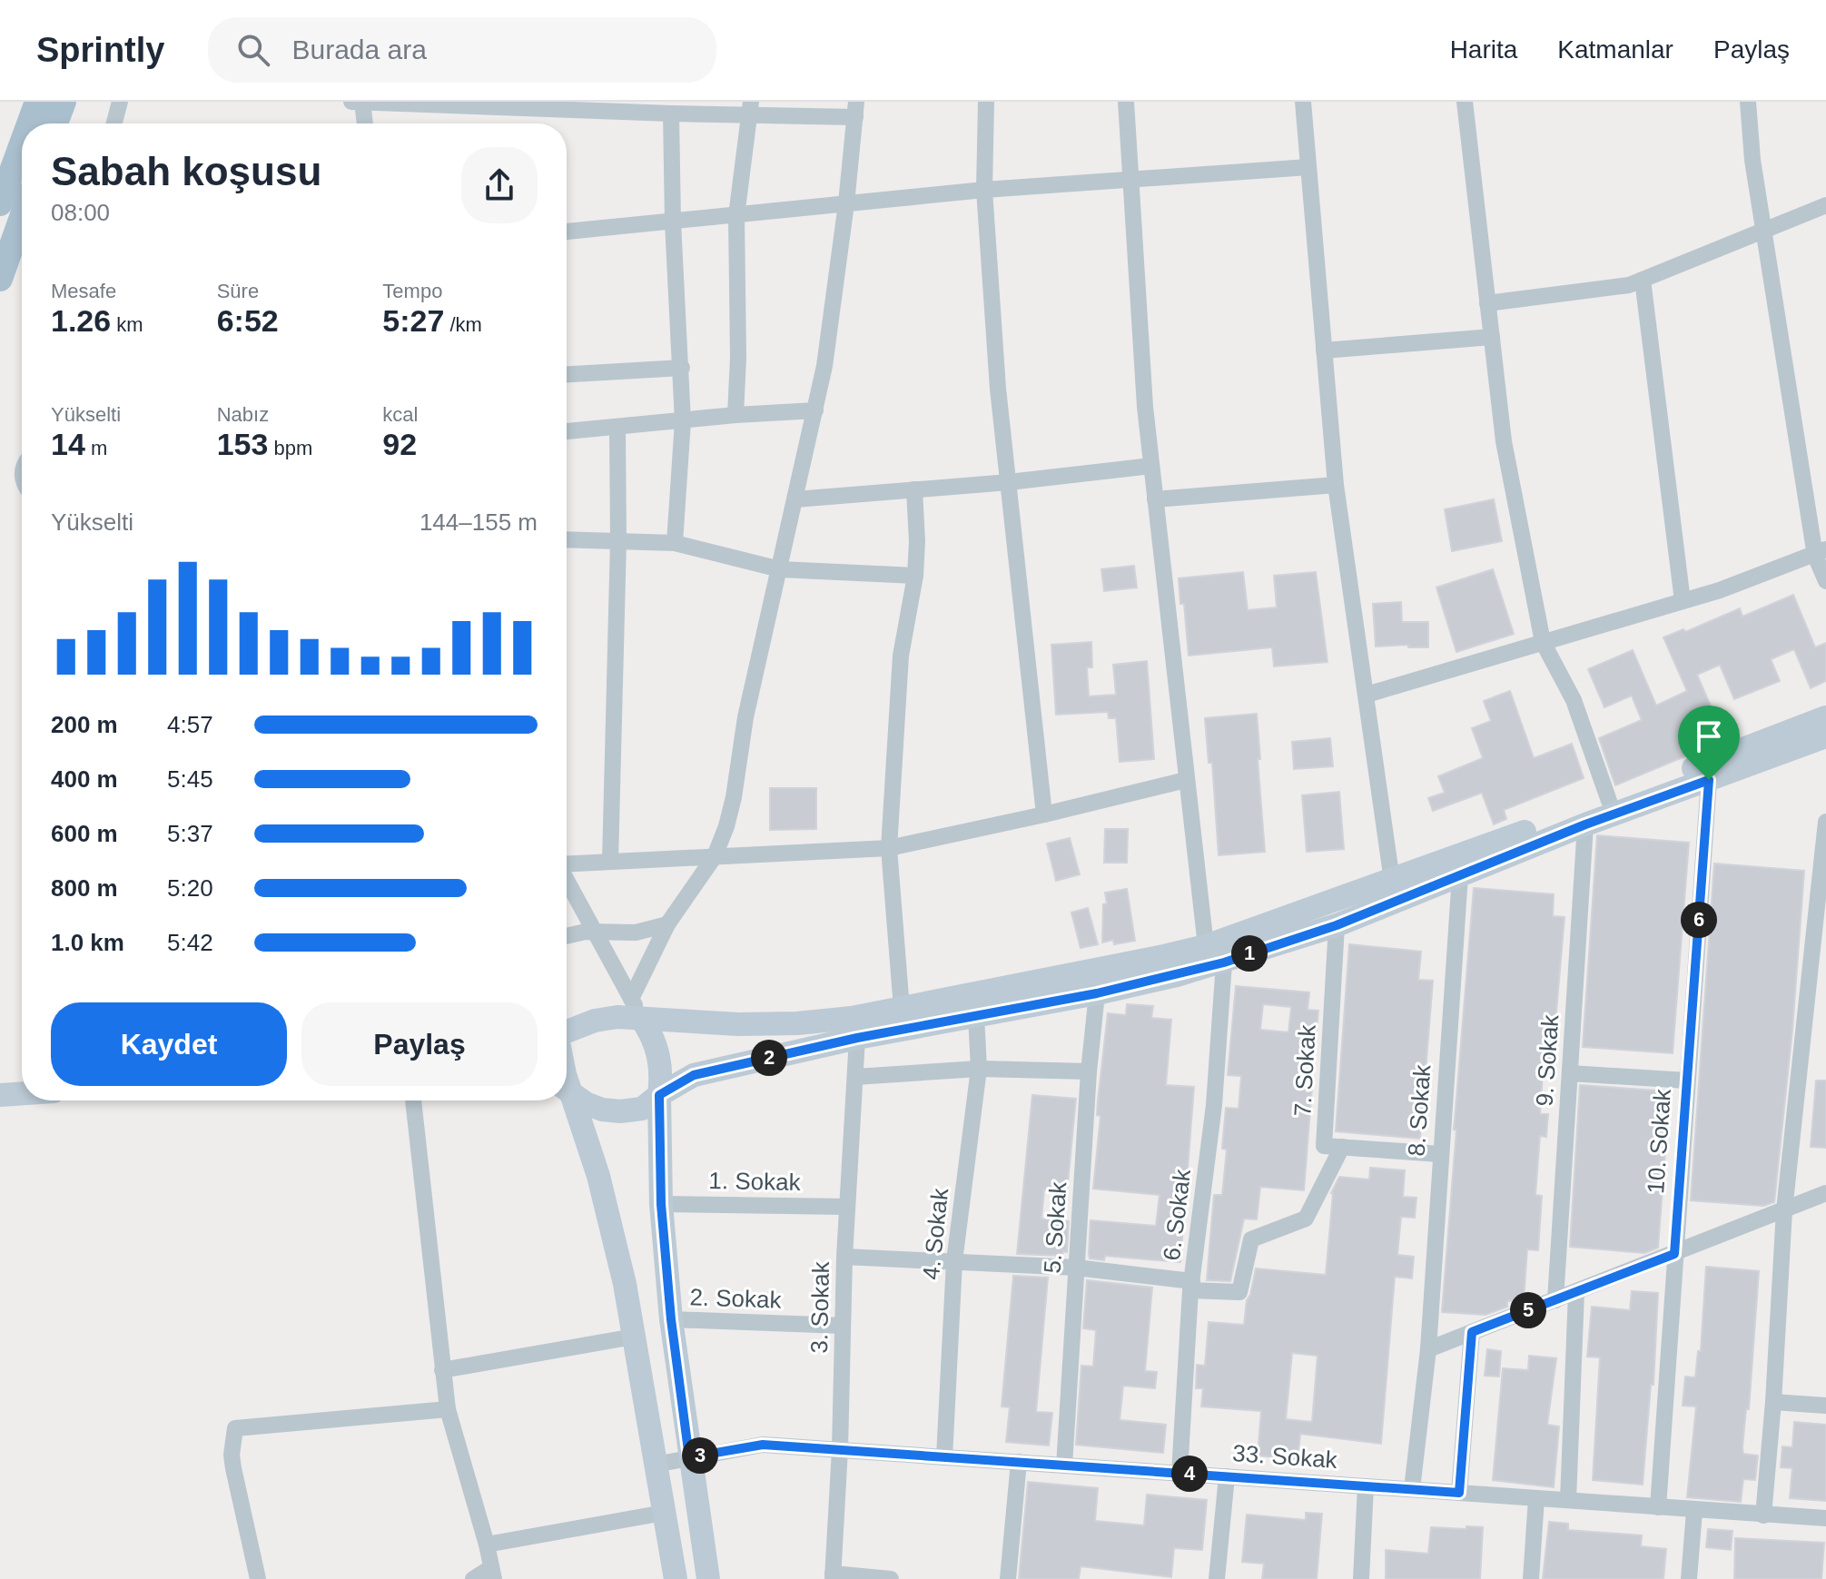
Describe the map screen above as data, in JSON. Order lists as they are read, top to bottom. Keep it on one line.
{"streets":{"street":["9. Sokak","7. Sokak","8. Sokak","10. Sokak","1. Sokak","6. Sokak","5. Sokak","4. Sokak","2. Sokak","3. Sokak","33. Sokak"]},"crossings":[["8. Sokak","33. Sokak"],["10. Sokak","33. Sokak"],["1. Sokak","3. Sokak"],["6. Sokak","33. Sokak"],["5. Sokak","33. Sokak"],["4. Sokak","33. Sokak"],["2. Sokak","3. Sokak"],["3. Sokak","33. Sokak"]],"page":{"header":"Sprintly","search":"Burada ara","nav":["Harita","Katmanlar","Paylaş"],"heading":["Sabah koşusu","08:00"],"stats":[["Mesafe","1.26 km"],["Süre","6:52"],["Tempo","5:27 /km"],["Yükselti","14 m"],["Nabız","153 bpm"],["kcal","92"]],"chart":["Yükselti","144–155 m"],"list":[{"name":"200 m","note":"4:57"},{"name":"400 m","note":"5:45"},{"name":"600 m","note":"5:37"},{"name":"800 m","note":"5:20"},{"name":"1.0 km","note":"5:42"}],"pins":["6","1","2","5","3","4"],"buttons":["Kaydet","Paylaş"]}}
